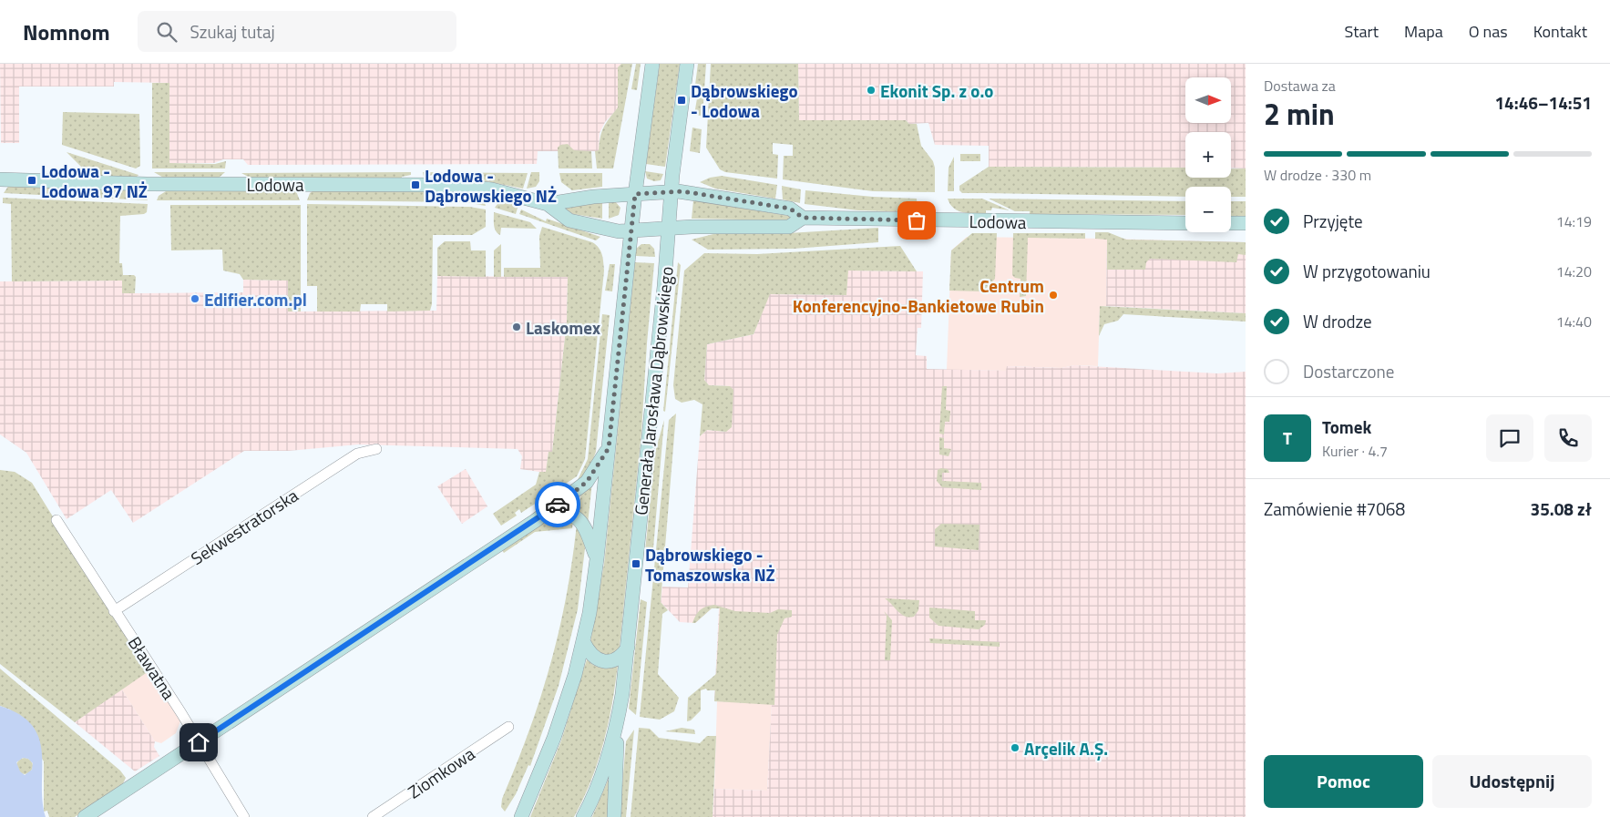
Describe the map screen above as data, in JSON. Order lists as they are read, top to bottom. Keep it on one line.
{"streets":{"street":["Lodowa","Generała Jarosława Dąbrowskiego","Sekwestratorska","Bławatna","Ziomkowa"]},"crossings":[["Lodowa","Generała Jarosława Dąbrowskiego"],["Sekwestratorska","Bławatna"]],"places":{"other":["Ekonit Sp. z o.o","Centrum Konferencyjno-Bankietowe Rubin","Edifier.com.pl","Laskomex","Arçelik A.Ş."],"transit":["Dąbrowskiego - Lodowa","Lodowa - Lodowa 97 NŻ","Lodowa - Dąbrowskiego NŻ","Dąbrowskiego - Tomaszowska NŻ"]},"north":"right","page":{"header":"Nomnom","search":"Szukaj tutaj","nav":["Start","Mapa","O nas","Kontakt"],"heading":["2 min","Dostawa za","14:46–14:51"],"panel":["Tomek","Kurier · 4.7","Zamówienie #7068","35.08 zł"],"map_buttons":["+","−"],"bar":"W drodze · 330 m","list":[["Przyjęte","14:19"],["W przygotowaniu","14:20"],["W drodze","14:40"],"Dostarczone"],"round":"T","buttons":["Pomoc","Udostępnij"]}}
